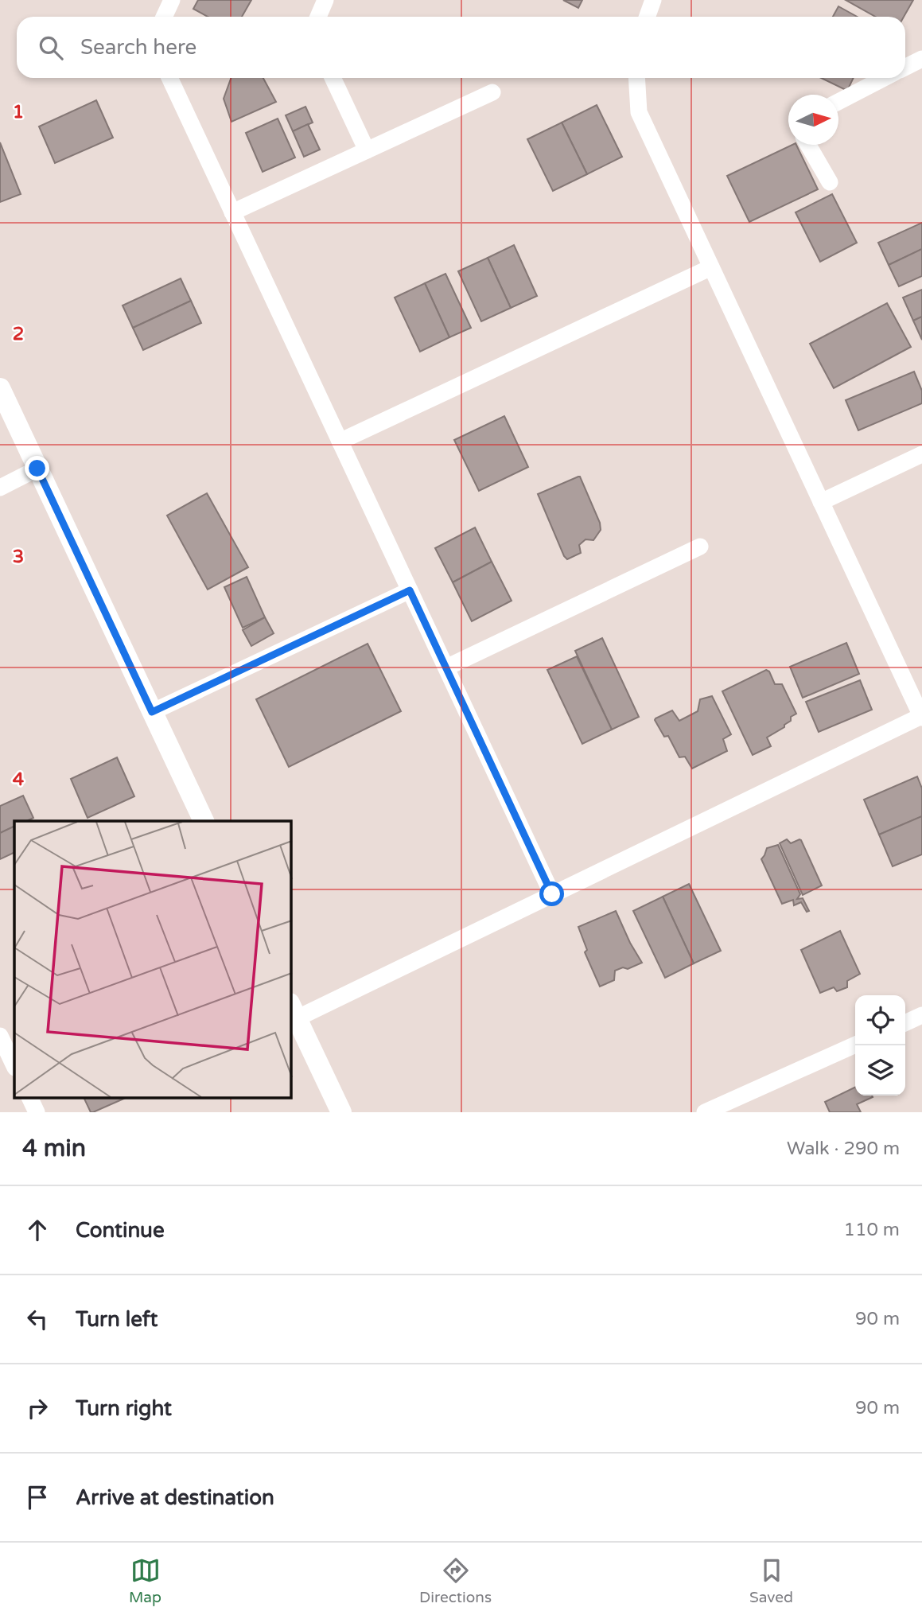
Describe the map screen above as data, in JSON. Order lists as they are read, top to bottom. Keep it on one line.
{"north":"right","page":{"search":"Search here","heading":["4 min","Walk · 290 m"],"list":[["Continue","110 m"],["Turn left","90 m"],["Turn right","90 m"],"Arrive at destination"],"nav":["Map","Directions","Saved"]},"grid":{"rows":["1","2","3","4"]}}
